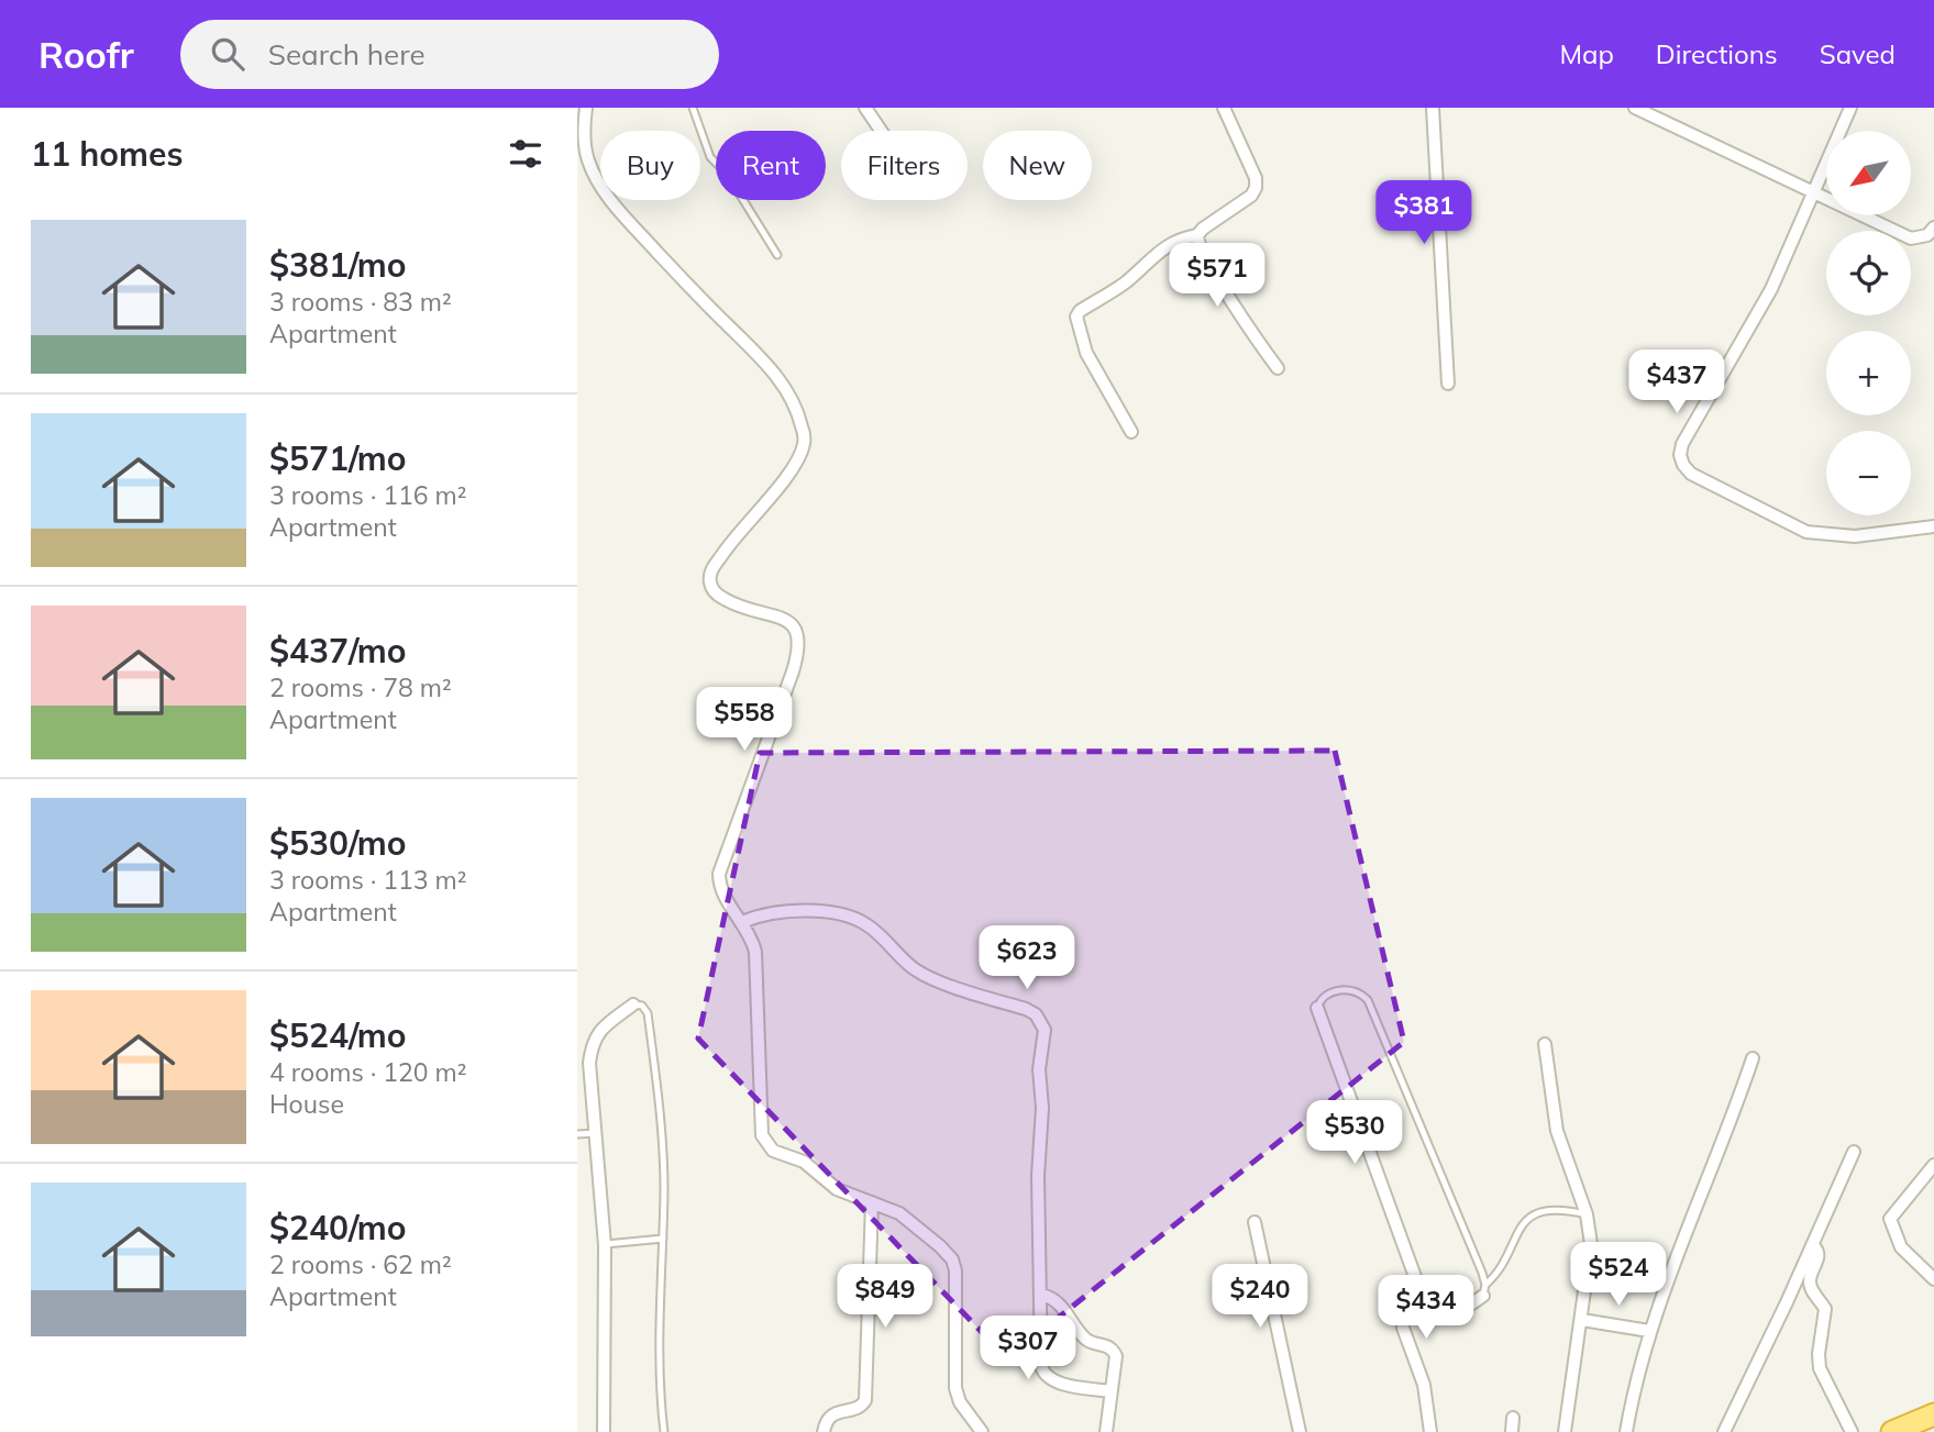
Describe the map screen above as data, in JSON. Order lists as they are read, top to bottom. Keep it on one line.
{"north":"bottom left","page":{"header":"Roofr","search":"Search here","nav":["Map","Directions","Saved"],"heading":"11 homes","map_buttons":["+","−"],"chip":["Buy","Rent","Filters","New"],"price":["$381","$571","$437","$558","$623","$530","$524","$849","$240","$434","$307"],"list":[{"name":"$381/mo","note":"3 rooms · 83 m² · Apartment"},{"name":"$571/mo","note":"3 rooms · 116 m² · Apartment"},{"name":"$437/mo","note":"2 rooms · 78 m² · Apartment"},{"name":"$530/mo","note":"3 rooms · 113 m² · Apartment"},{"name":"$524/mo","note":"4 rooms · 120 m² · House"},{"name":"$240/mo","note":"2 rooms · 62 m² · Apartment"}]}}
